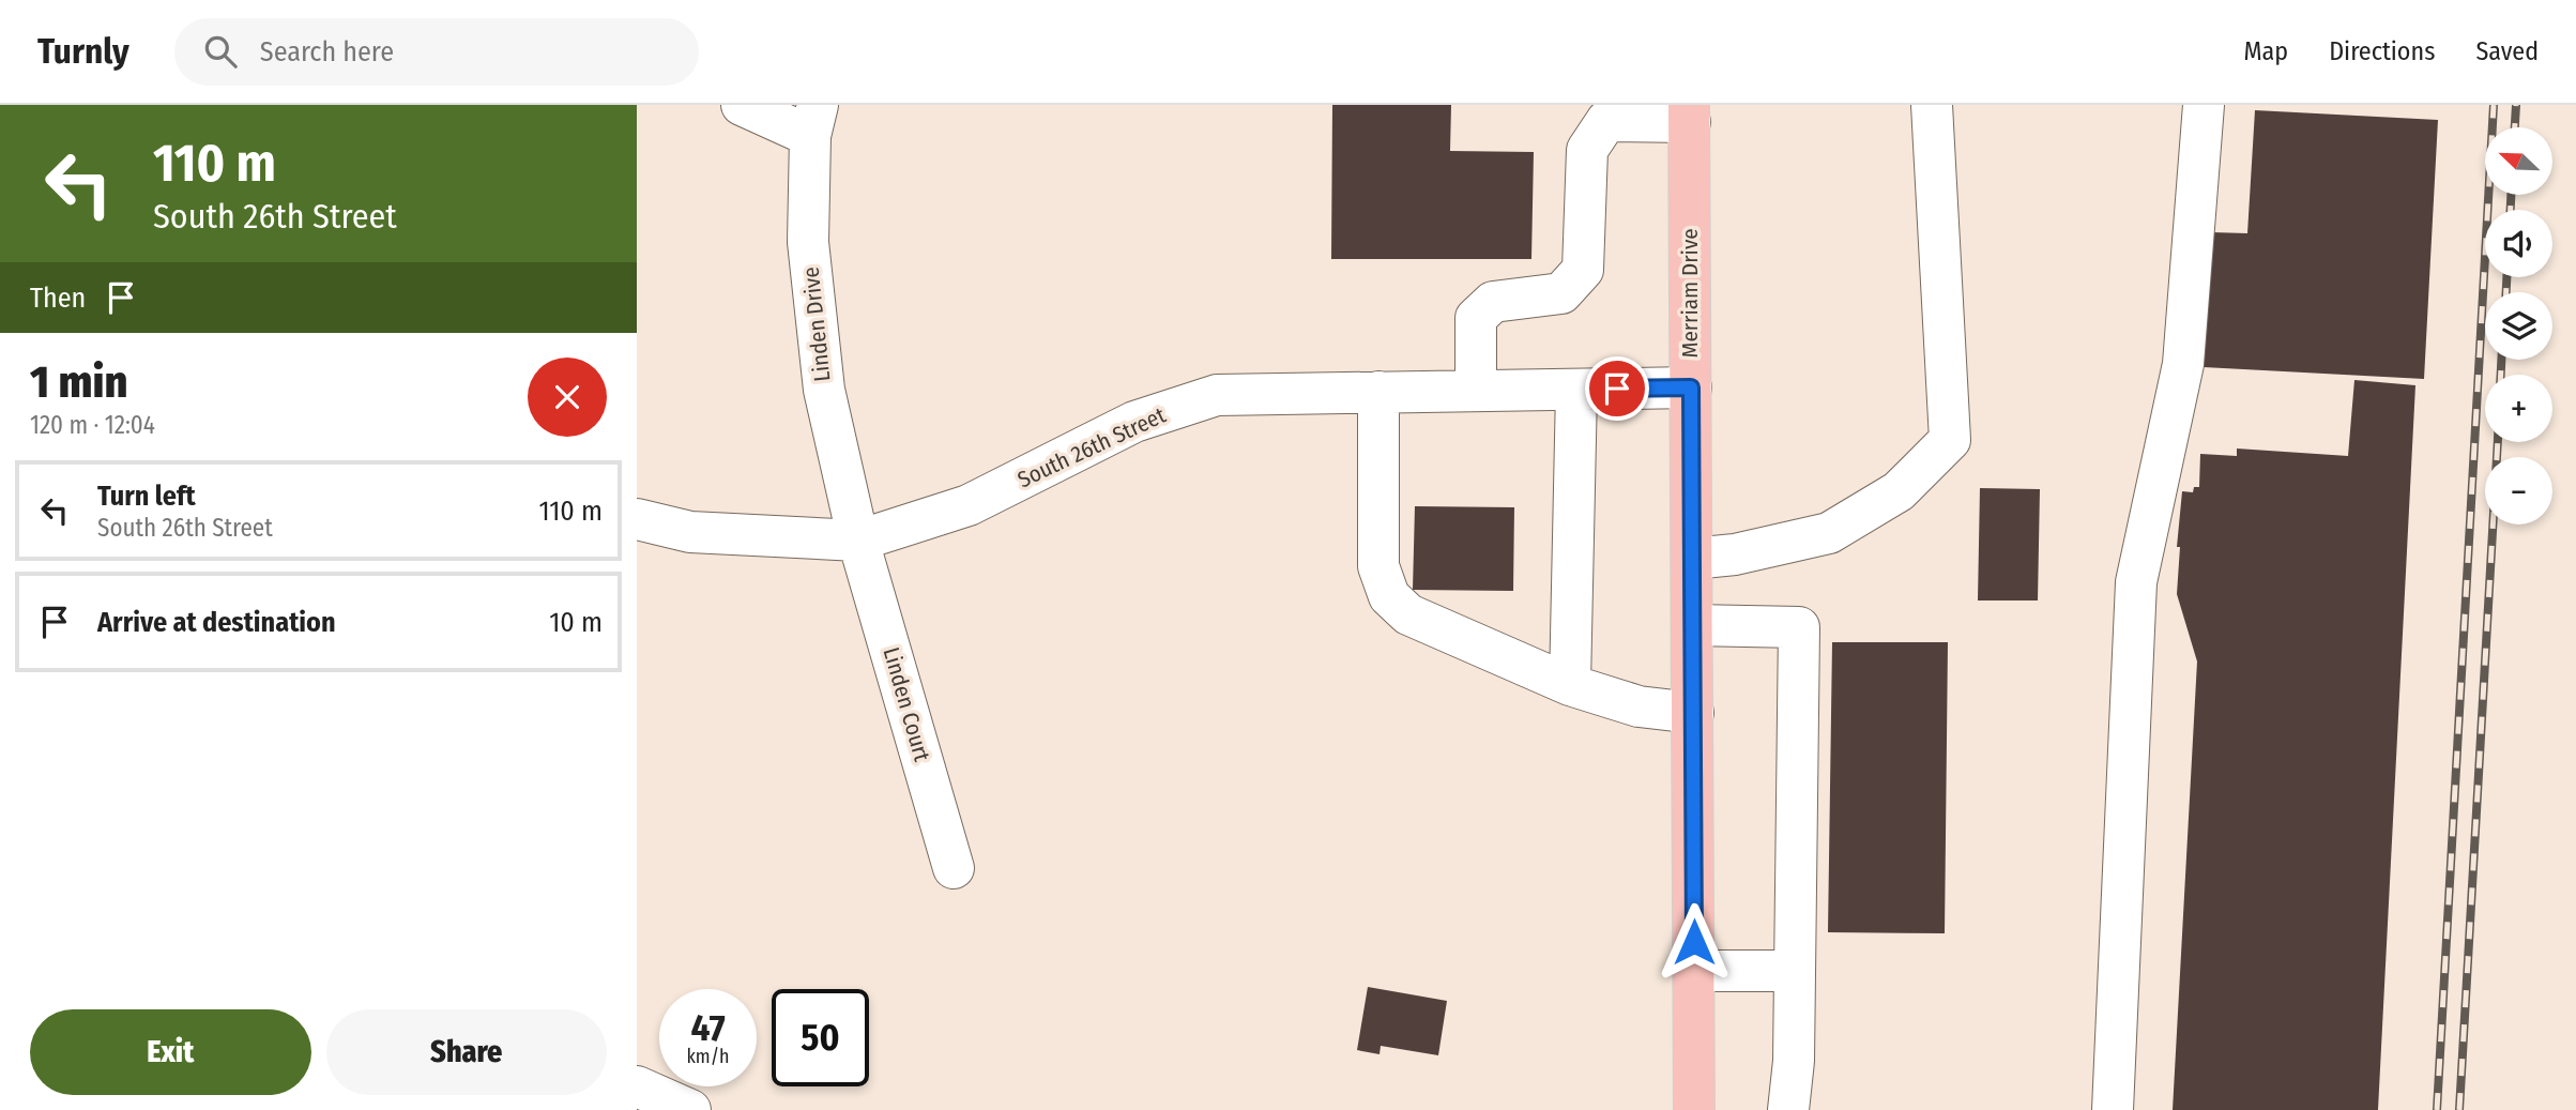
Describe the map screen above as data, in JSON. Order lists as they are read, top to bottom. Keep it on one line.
{"streets":{"main road":["Merriam Drive"],"street":["Linden Drive","South 26th Street","Linden Court"]},"crossings":[["Merriam Drive","South 26th Street"],["Linden Drive","South 26th Street"],["Linden Drive","Linden Court"],["South 26th Street","Linden Court"]],"north":"top left","page":{"header":"Turnly","search":"Search here","nav":["Map","Directions","Saved"],"turn":["110 m","South 26th Street"],"map_buttons":["+","−"],"then":"Then","heading":["1 min","120 m · 12:04"],"list":[{"name":"Turn left","note":"South 26th Street","value":"110 m"},{"name":"Arrive at destination","value":"10 m"}],"speed":"47 km/h","limit":"50","buttons":["Exit","Share"]}}
